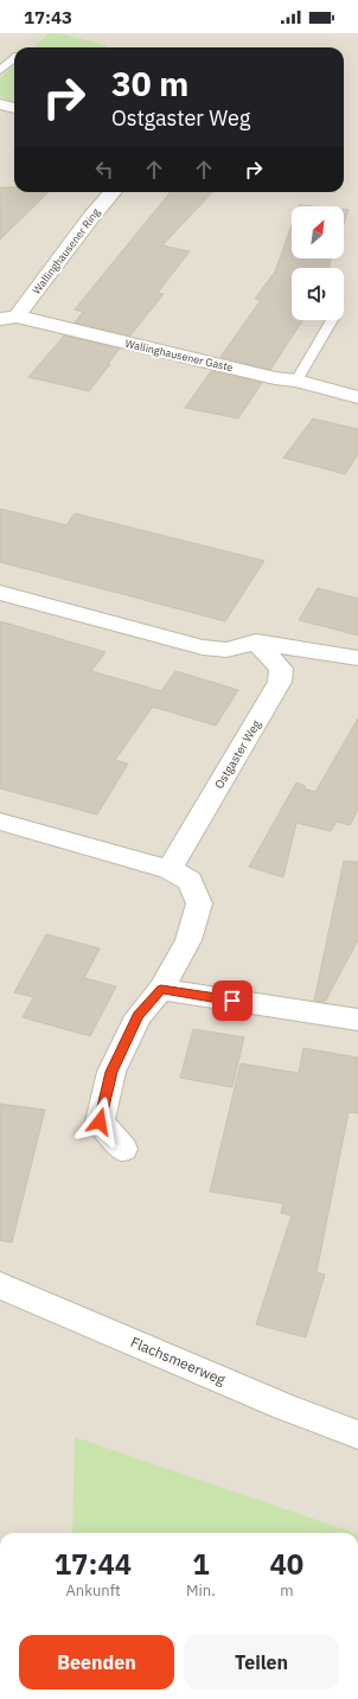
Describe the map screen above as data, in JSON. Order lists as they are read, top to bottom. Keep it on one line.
{"streets":{"street":["Wallinghausener Ring","Wallinghausener Gaste","Ostgaster Weg","Flachsmeerweg"]},"crossings":[["Wallinghausener Ring","Wallinghausener Gaste"]],"north":"top right","page":{"status":"17:43","turn":["30 m","Ostgaster Weg"],"eta":["17:44","Ankunft","1","Min.","40","m"],"buttons":["Beenden","Teilen"]}}
